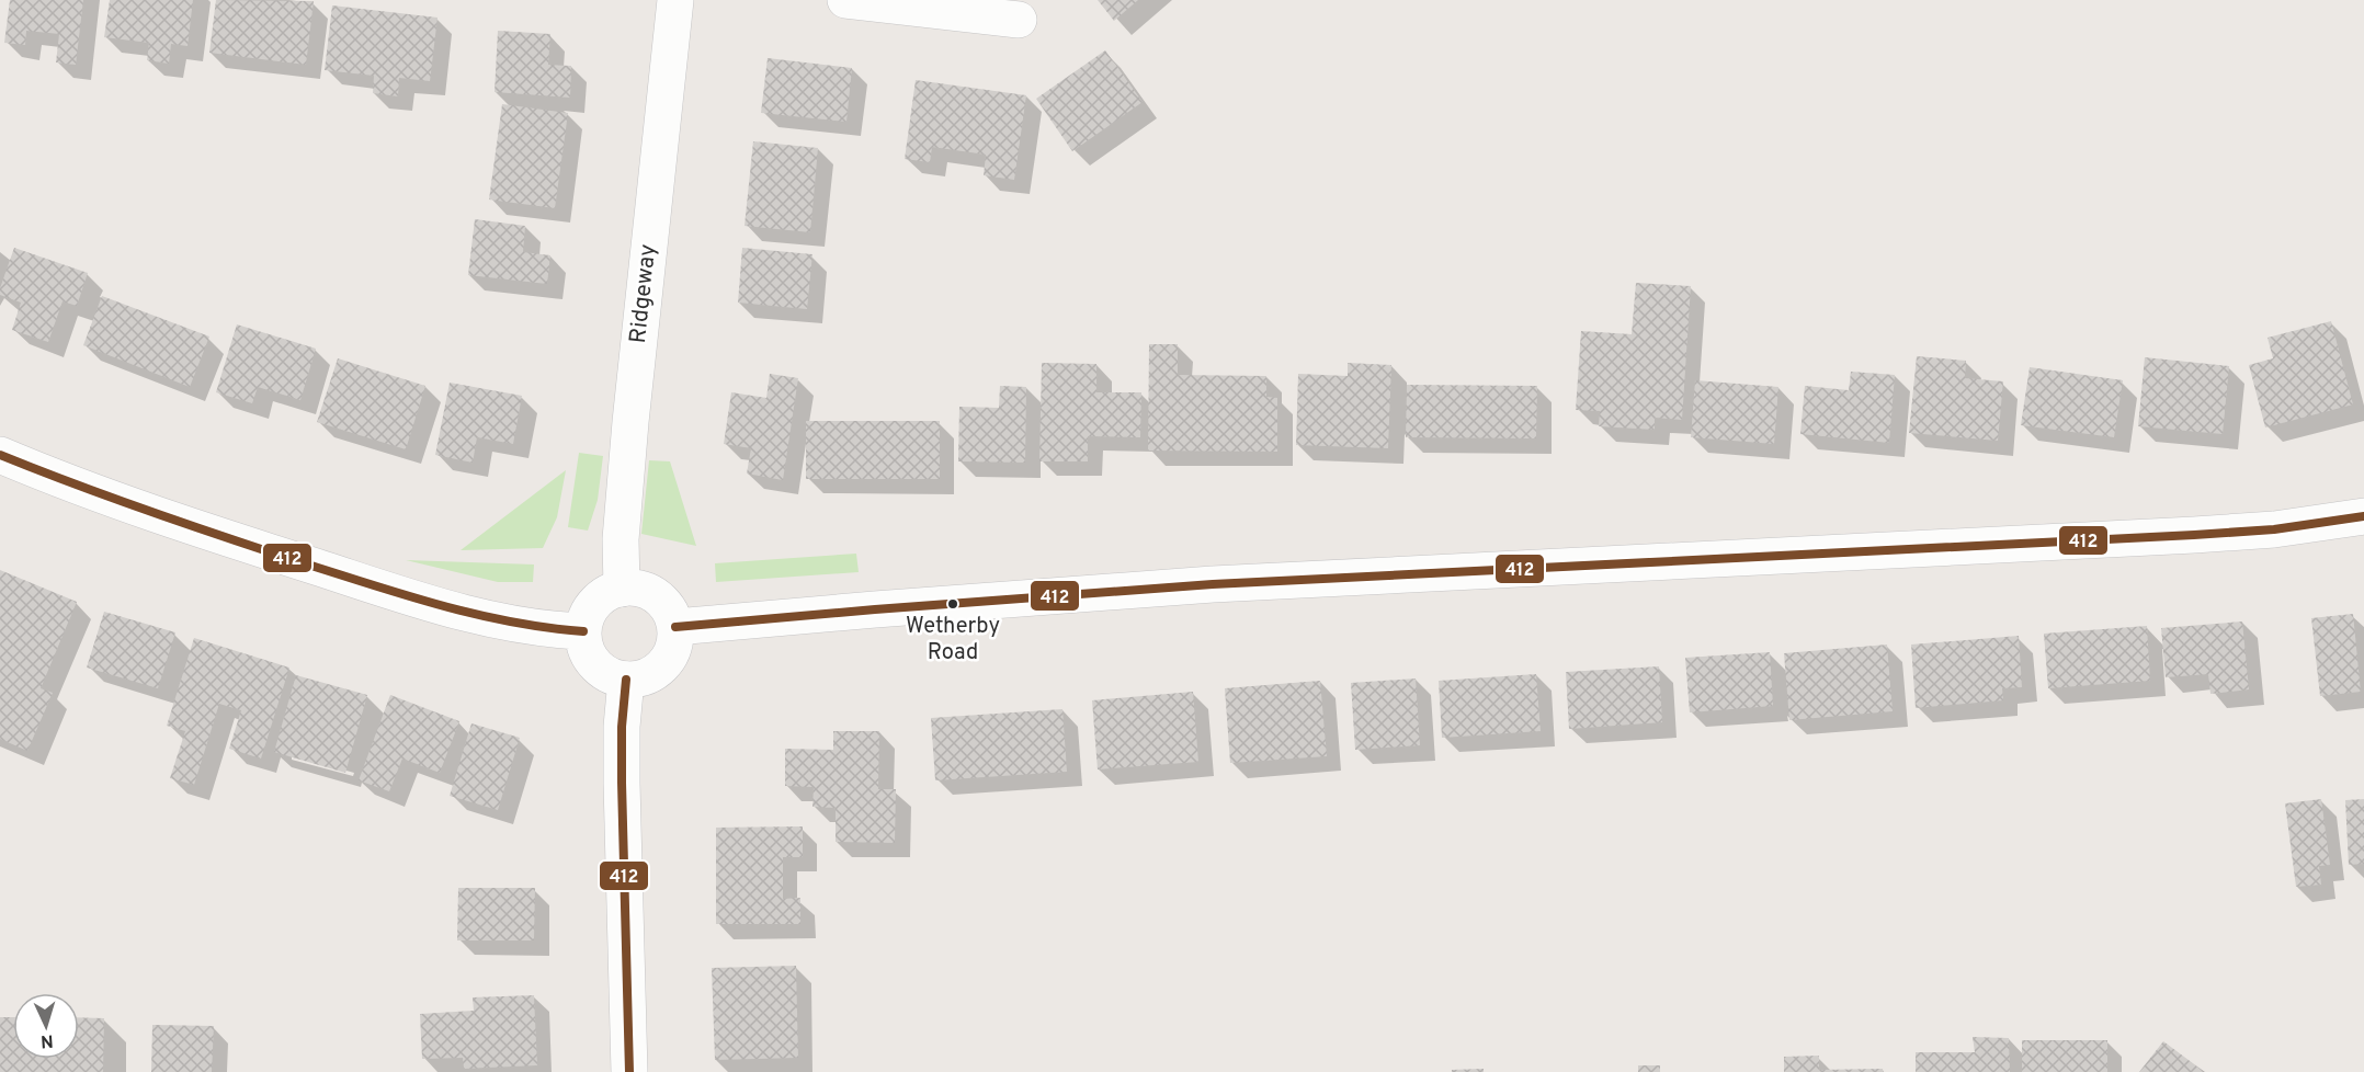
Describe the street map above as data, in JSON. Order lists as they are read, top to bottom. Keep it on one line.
{"streets":{"main road":["Ridgeway"]},"places":["Wetherby Road"],"lines":["transit line 412"],"north":"bottom"}
